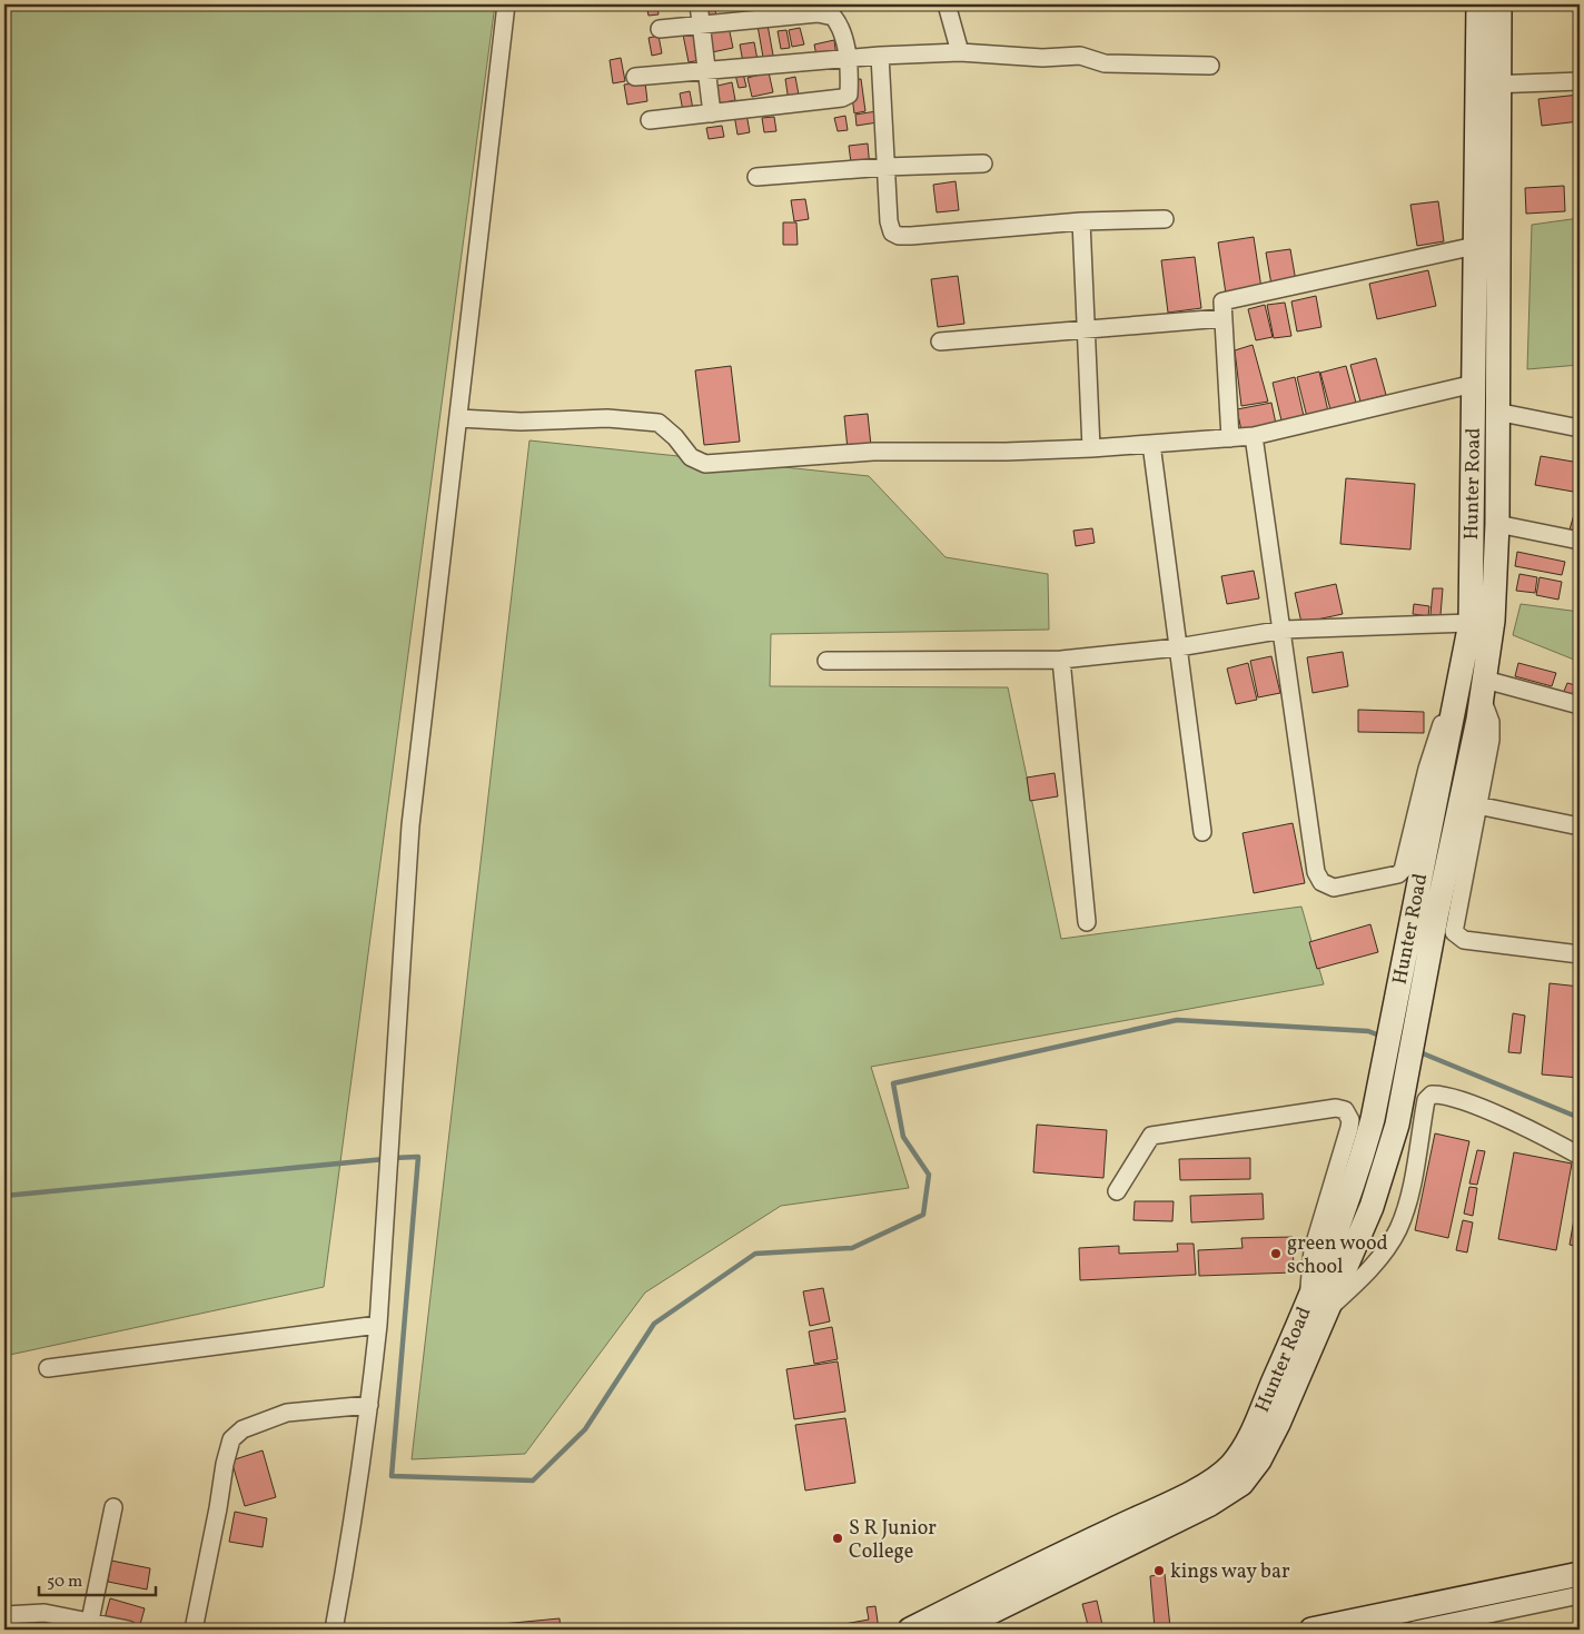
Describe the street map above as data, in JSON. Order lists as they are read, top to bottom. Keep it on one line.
{"streets":{"street":["Hunter Road"]},"places":["green wood school","S R Junior College","kings way bar"],"scale_bar":"50 m"}
